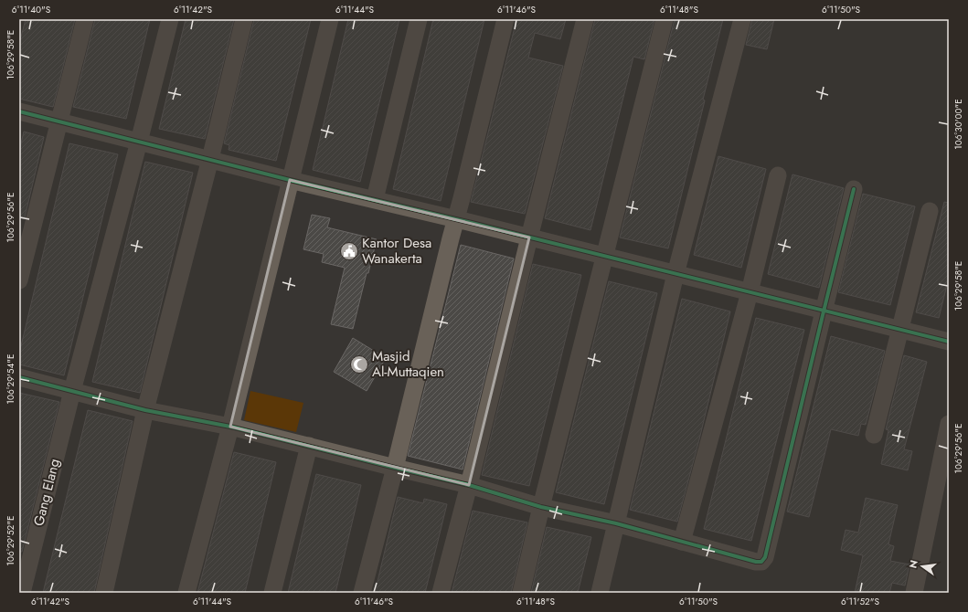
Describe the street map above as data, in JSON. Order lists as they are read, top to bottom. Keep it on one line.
{"streets":{"street":["Gang Elang"]},"places":{"public building":["Kantor Desa Wanakerta"],"mosque":["Masjid Al-Muttaqien"]},"north":"left","coordinates":["6°11'40\"S","6°11'42\"S","6°11'44\"S","6°11'46\"S","6°11'48\"S","6°11'50\"S","106°29'58\"E","106°30'00\"E","106°29'56\"E","106°29'54\"E","106°29'52\"E","6°11'52\"S"]}
